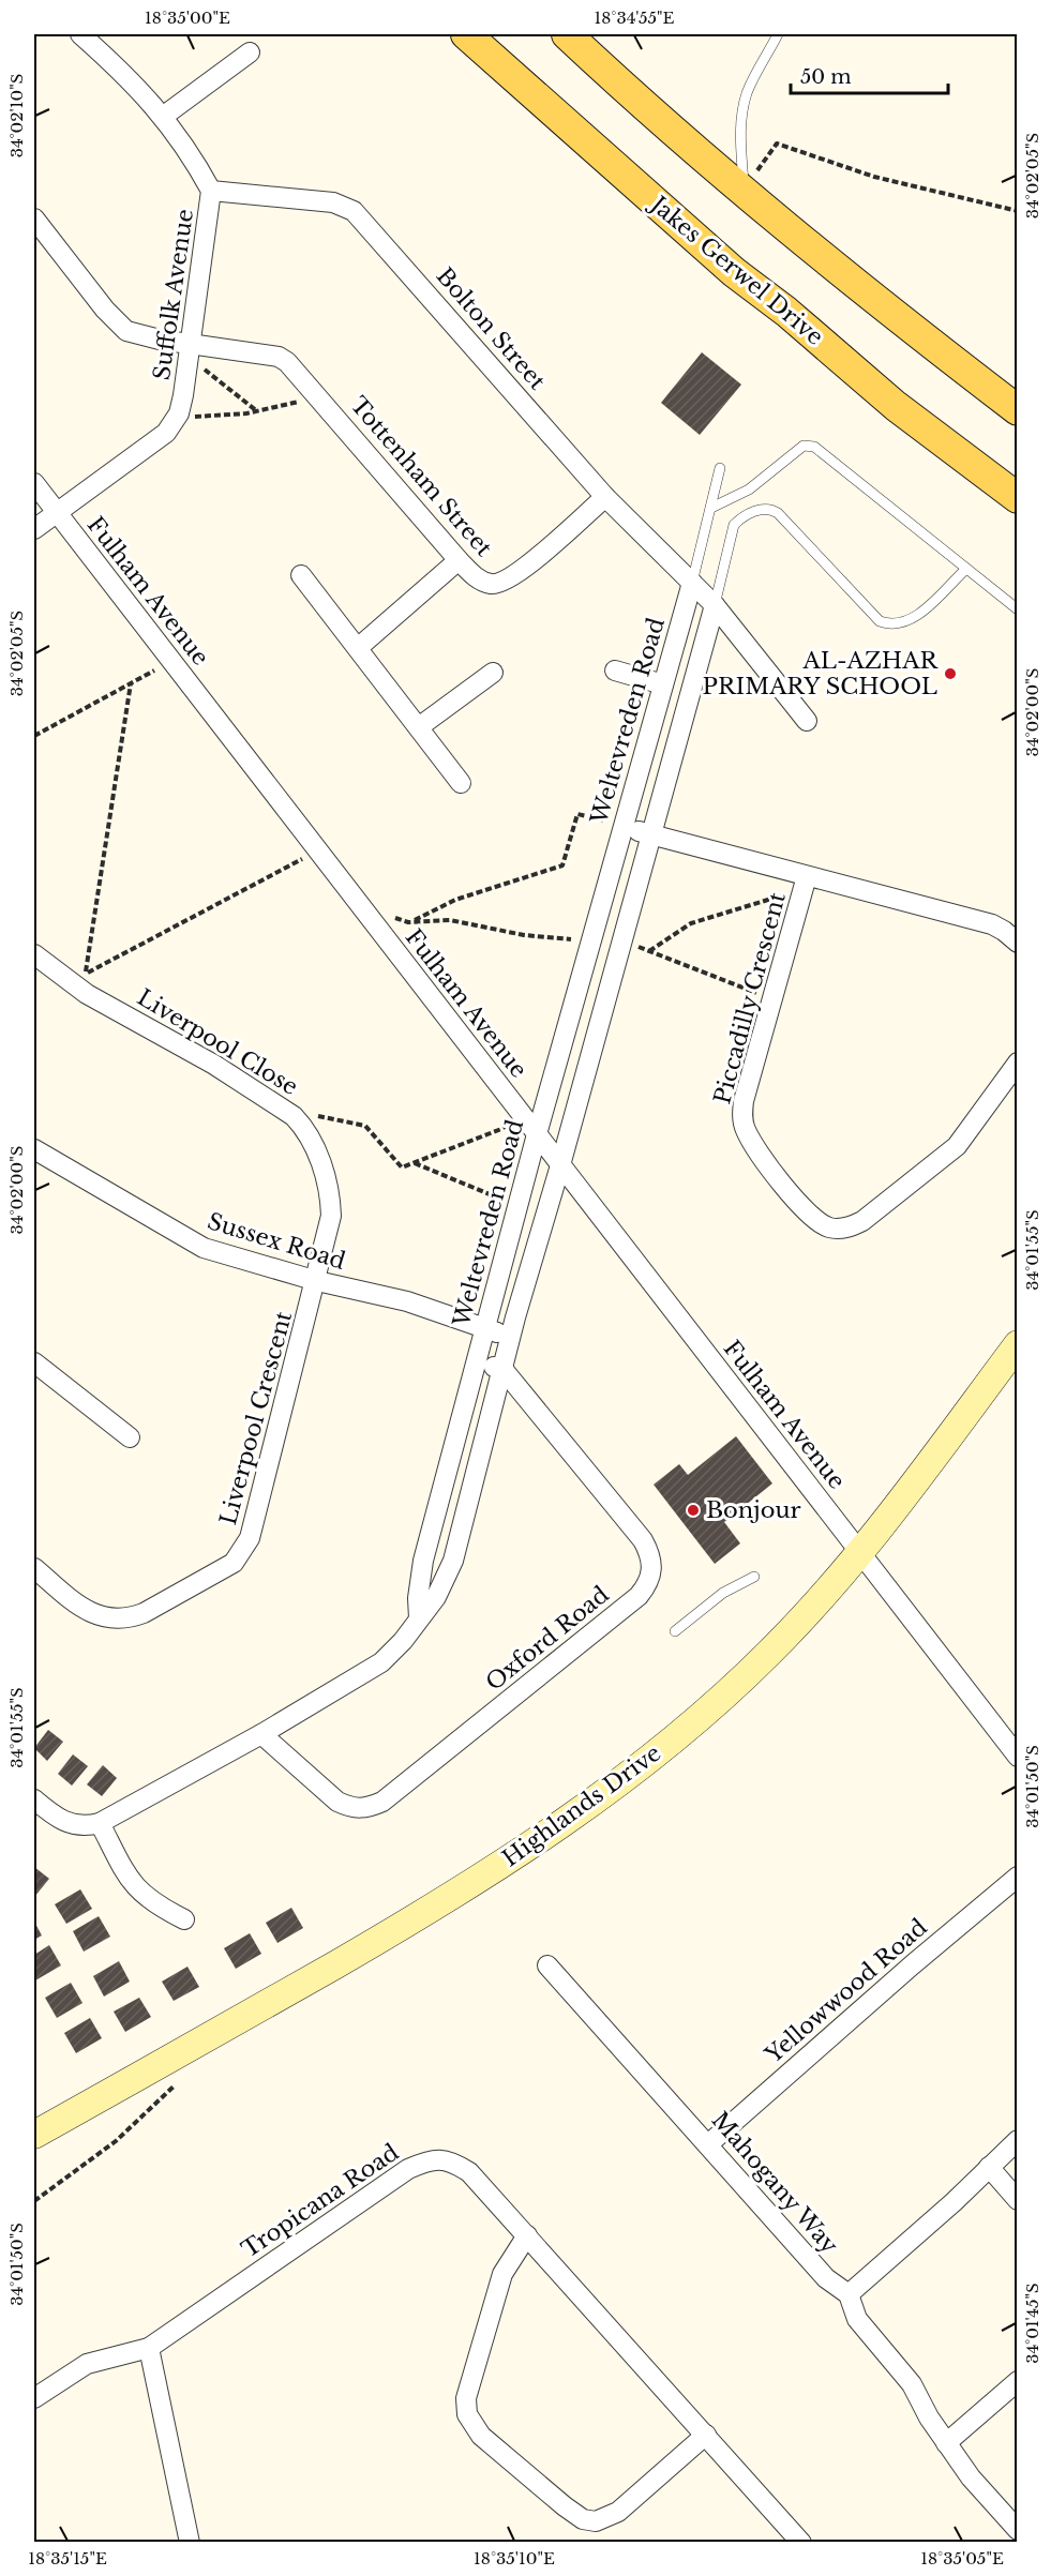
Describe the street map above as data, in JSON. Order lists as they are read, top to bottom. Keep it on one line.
{"streets":{"main road":["Jakes Gerwel Drive","Highlands Drive"],"street":["Suffolk Avenue","Bolton Street","Tottenham Street","Fulham Avenue","Weltevreden Road","Piccadilly Crescent","Liverpool Close","Sussex Road","Liverpool Crescent","Oxford Road","Yellowwood Road","Mahogany Way","Tropicana Road"]},"crossings":[["Suffolk Avenue","Bolton Street"],["Suffolk Avenue","Tottenham Street"],["Suffolk Avenue","Fulham Avenue"],["Bolton Street","Tottenham Street"],["Bolton Street","Weltevreden Road"],["Fulham Avenue","Weltevreden Road"],["Fulham Avenue","Highlands Drive"],["Weltevreden Road","Piccadilly Crescent"],["Weltevreden Road","Sussex Road"],["Liverpool Close","Sussex Road"],["Liverpool Close","Liverpool Crescent"],["Sussex Road","Liverpool Crescent"],["Yellowwood Road","Mahogany Way"]],"places":["AL-AZHAR PRIMARY SCHOOL","Bonjour"],"scale_bar":"50 m","coordinates":["18°35'00\"E","18°34'55\"E","34°02'10\"S","34°02'05\"S","34°02'00\"S","34°01'55\"S","34°01'50\"S","34°01'45\"S","18°35'15\"E","18°35'10\"E","18°35'05\"E"]}
